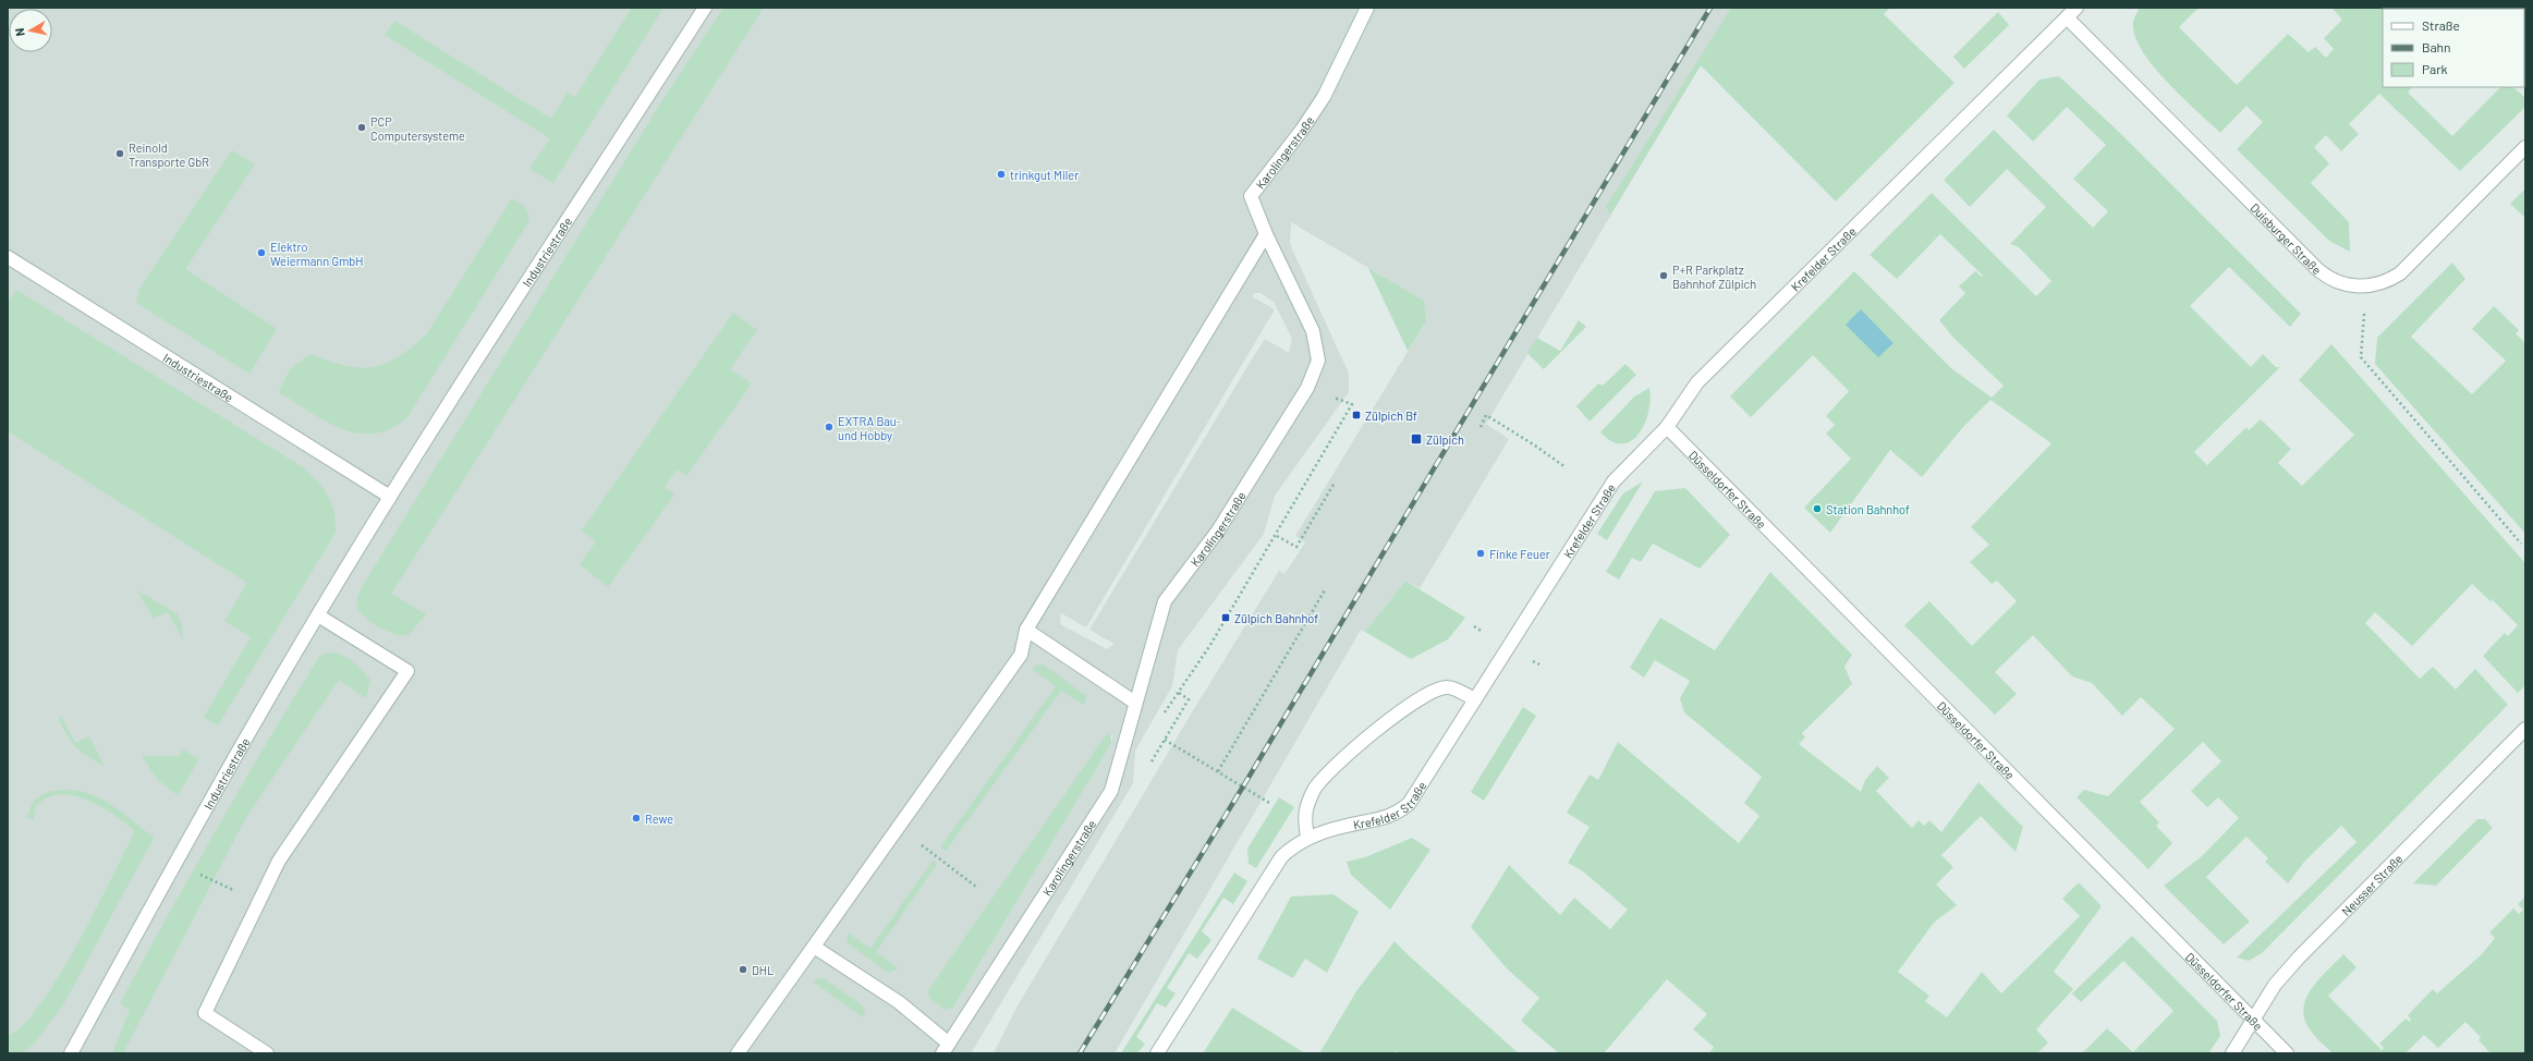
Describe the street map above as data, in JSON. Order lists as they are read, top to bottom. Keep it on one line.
{"streets":{"street":["Karolingerstraße","Duisburger Straße","Industriestraße","Krefelder Straße","Düsseldorfer Straße","Neusser Straße"]},"crossings":[["Duisburger Straße","Krefelder Straße"],["Krefelder Straße","Düsseldorfer Straße"],["Düsseldorfer Straße","Neusser Straße"]],"places":{"other":["PCP Computersysteme","Reinold Transporte GbR","trinkgut Miler","Elektro Weiermann GmbH","P+R Parkplatz Bahnhof Zülpich","EXTRA Bau- und Hobby","Station Bahnhof","Finke Feuer","Rewe","DHL"],"transit":["Zülpich Bf","Zülpich","Zülpich Bahnhof"]},"legend":["Straße","Bahn","Park"],"north":"left"}
